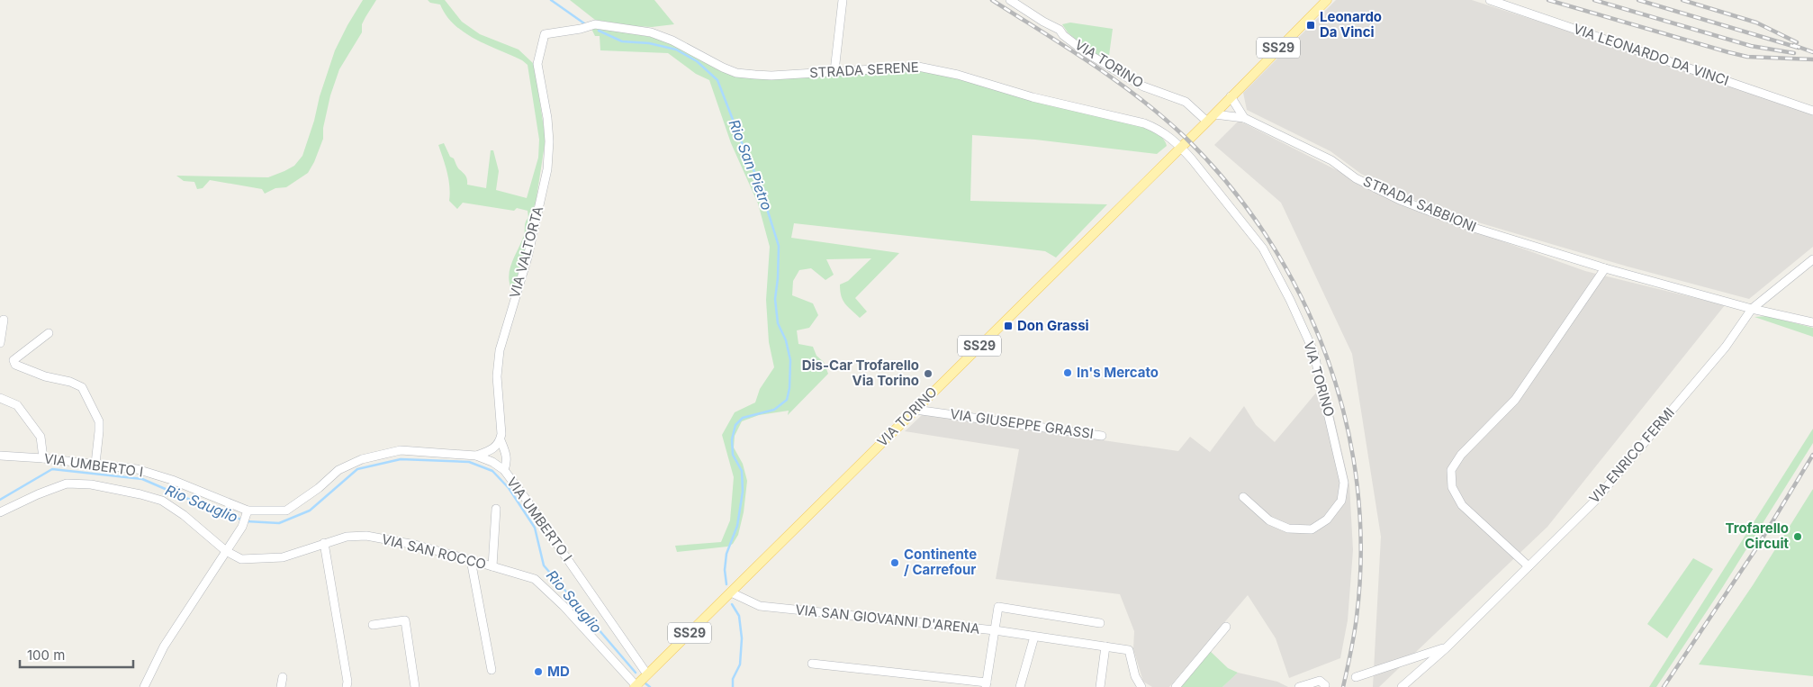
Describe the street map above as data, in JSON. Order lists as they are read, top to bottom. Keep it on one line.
{"streets":{"main road":["SS29","VIA TORINO"],"street":["VIA LEONARDO DA VINCI","STRADA SERENE","STRADA SABBIONI","VIA VALTORTA","VIA GIUSEPPE GRASSI","VIA ENRICO FERMI","VIA UMBERTO I","VIA SAN ROCCO","VIA SAN GIOVANNI D'ARENA"]},"crossings":[["VIA TORINO","STRADA SERENE"],["VIA TORINO","STRADA SABBIONI"],["VIA TORINO","VIA GIUSEPPE GRASSI"],["VIA TORINO","VIA UMBERTO I"],["VIA TORINO","VIA SAN ROCCO"],["VIA TORINO","VIA SAN GIOVANNI D'ARENA"],["STRADA SERENE","VIA VALTORTA"],["STRADA SABBIONI","VIA ENRICO FERMI"],["VIA VALTORTA","VIA UMBERTO I"]],"water":["Rio San Pietro","Rio Sauglio"],"places":{"transit":["Leonardo Da Vinci","Don Grassi"],"other":["In's Mercato","Dis-Car Trofarello Via Torino","Trofarello Circuit","Continente / Carrefour","MD"]},"scale_bar":"100 m"}
